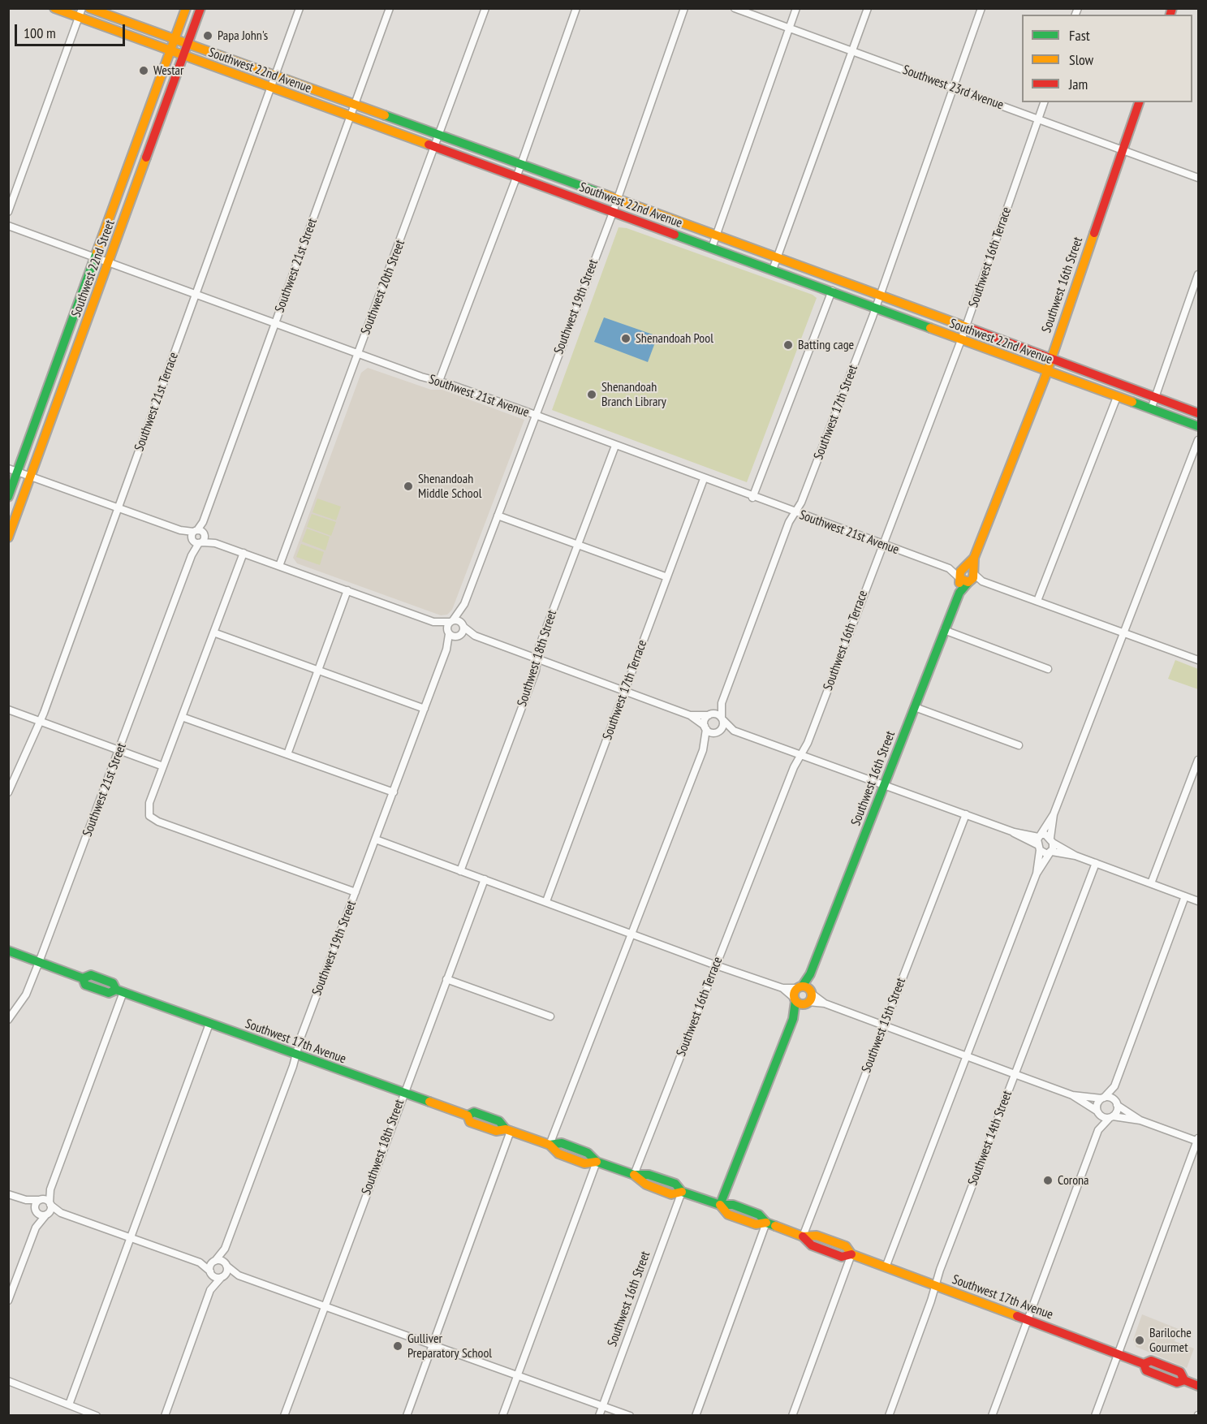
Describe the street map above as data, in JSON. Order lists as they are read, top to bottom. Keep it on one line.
{"streets":{"main road":["Southwest 22nd Avenue","Southwest 22nd Street","Southwest 16th Street","Southwest 17th Avenue"],"street":["Southwest 23rd Avenue","Southwest 16th Terrace","Southwest 21st Street","Southwest 20th Street","Southwest 19th Street","Southwest 21st Avenue","Southwest 21st Terrace","Southwest 17th Street","Southwest 18th Street","Southwest 17th Terrace","Southwest 15th Street","Southwest 14th Street"]},"crossings":[["Southwest 22nd Avenue","Southwest 16th Terrace"],["Southwest 22nd Avenue","Southwest 21st Street"],["Southwest 22nd Avenue","Southwest 22nd Street"],["Southwest 22nd Avenue","Southwest 16th Street"],["Southwest 22nd Avenue","Southwest 20th Street"],["Southwest 22nd Avenue","Southwest 19th Street"],["Southwest 22nd Avenue","Southwest 21st Terrace"],["Southwest 22nd Avenue","Southwest 17th Street"],["Southwest 23rd Avenue","Southwest 16th Terrace"],["Southwest 23rd Avenue","Southwest 16th Street"],["Southwest 23rd Avenue","Southwest 17th Street"],["Southwest 16th Terrace","Southwest 21st Avenue"],["Southwest 16th Terrace","Southwest 17th Avenue"],["Southwest 21st Street","Southwest 21st Avenue"],["Southwest 21st Street","Southwest 17th Avenue"],["Southwest 22nd Street","Southwest 21st Avenue"],["Southwest 16th Street","Southwest 21st Avenue"],["Southwest 16th Street","Southwest 17th Avenue"],["Southwest 20th Street","Southwest 21st Avenue"],["Southwest 19th Street","Southwest 21st Avenue"],["Southwest 19th Street","Southwest 17th Avenue"],["Southwest 21st Avenue","Southwest 21st Terrace"],["Southwest 21st Avenue","Southwest 17th Street"],["Southwest 21st Avenue","Southwest 18th Street"],["Southwest 21st Avenue","Southwest 17th Terrace"],["Southwest 18th Street","Southwest 17th Avenue"],["Southwest 15th Street","Southwest 17th Avenue"],["Southwest 17th Avenue","Southwest 14th Street"]],"places":["Papa John's","Westar","Shenandoah Pool","Batting cage","Shenandoah Branch Library","Shenandoah Middle School","Corona","Bariloche Gourmet","Gulliver Preparatory School"],"legend":["Fast","Slow","Jam"],"scale_bar":"100 m"}
